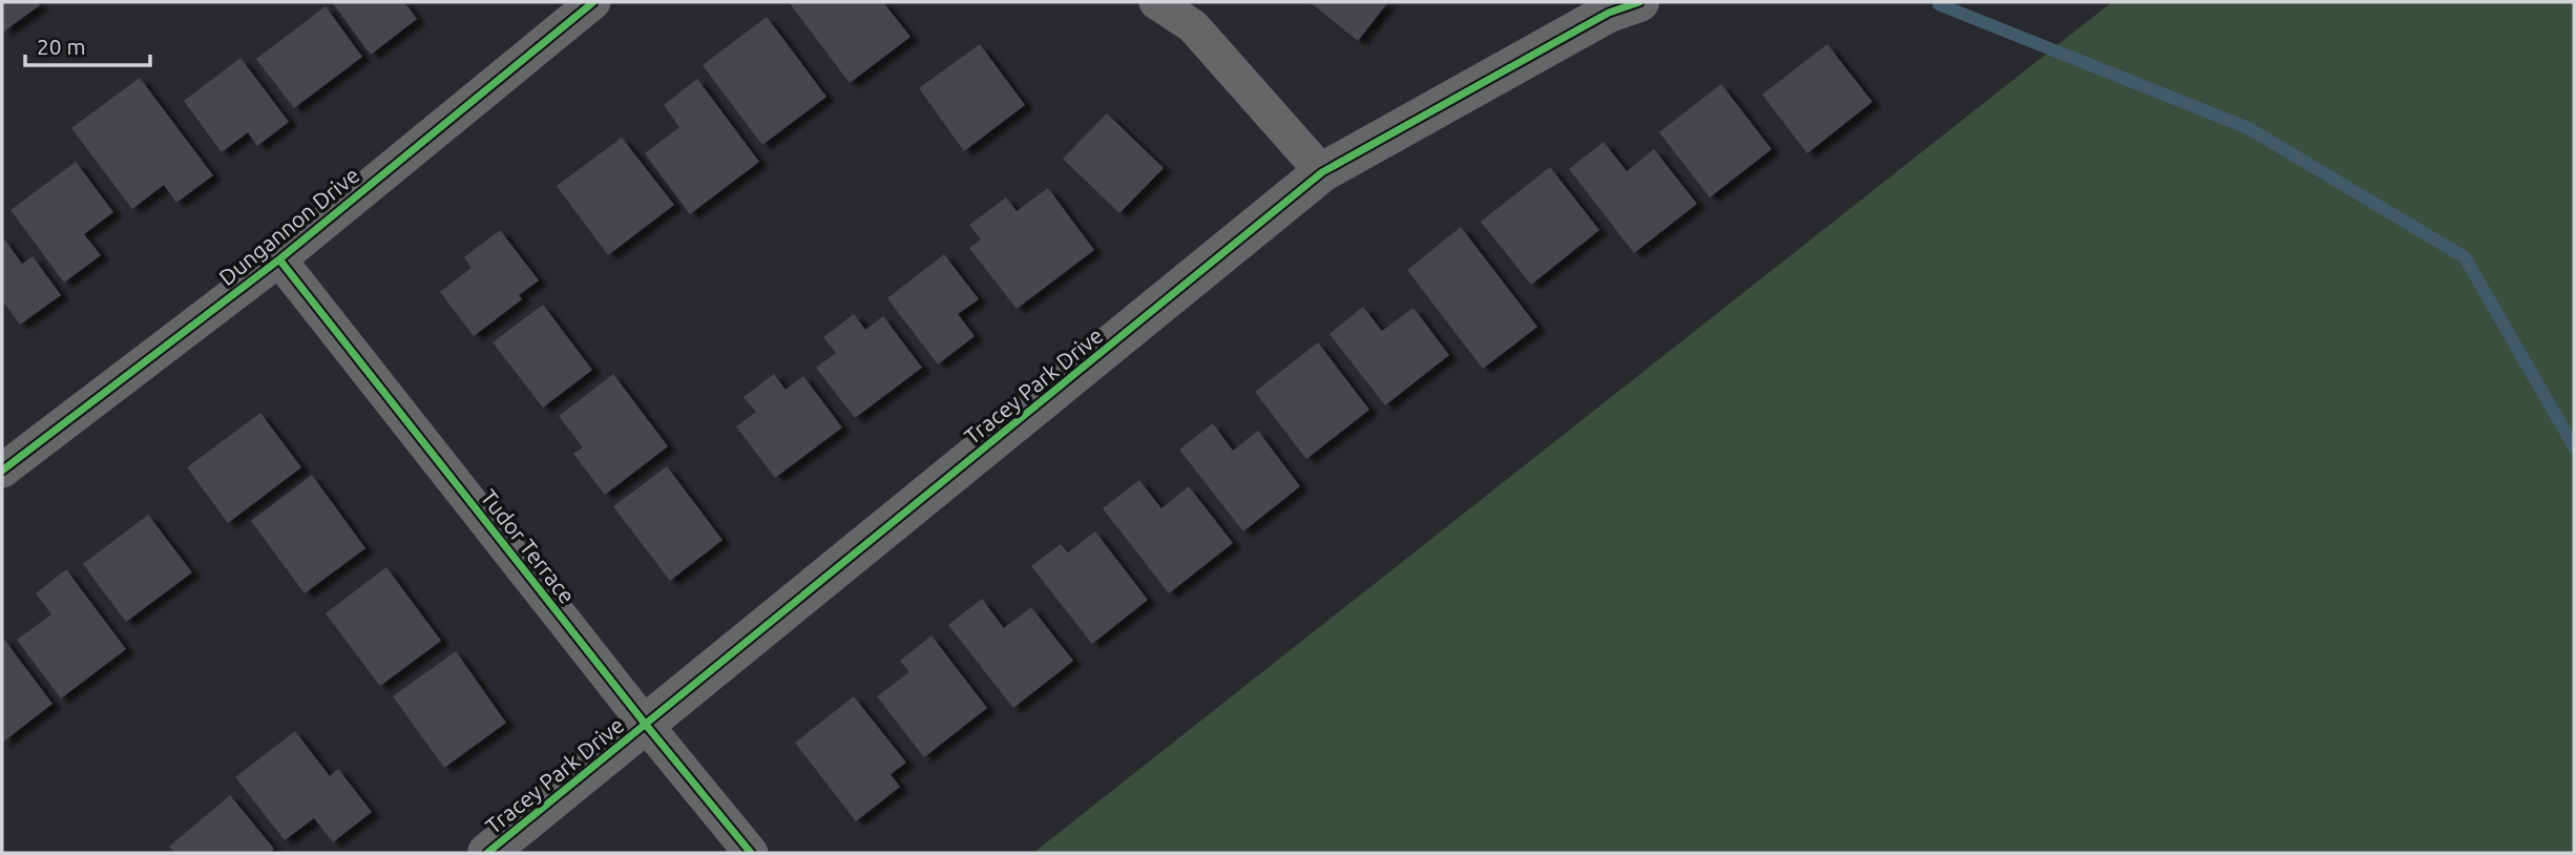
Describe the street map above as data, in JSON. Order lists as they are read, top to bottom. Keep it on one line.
{"streets":{"street":["Dungannon Drive","Tracey Park Drive","Tudor Terrace"]},"crossings":[["Dungannon Drive","Tudor Terrace"],["Tracey Park Drive","Tudor Terrace"]],"scale_bar":"20 m"}
